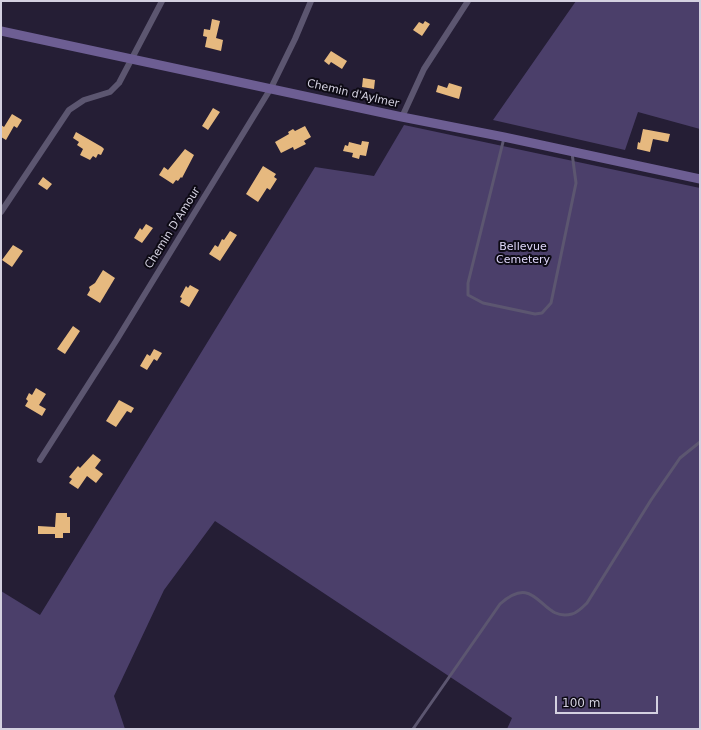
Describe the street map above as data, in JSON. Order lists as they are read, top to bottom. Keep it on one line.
{"streets":{"main road":["Chemin d'Aylmer"],"street":["Chemin D'Amour"]},"crossings":[["Chemin d'Aylmer","Chemin D'Amour"]],"parks":["Bellevue Cemetery"],"scale_bar":"100 m"}
